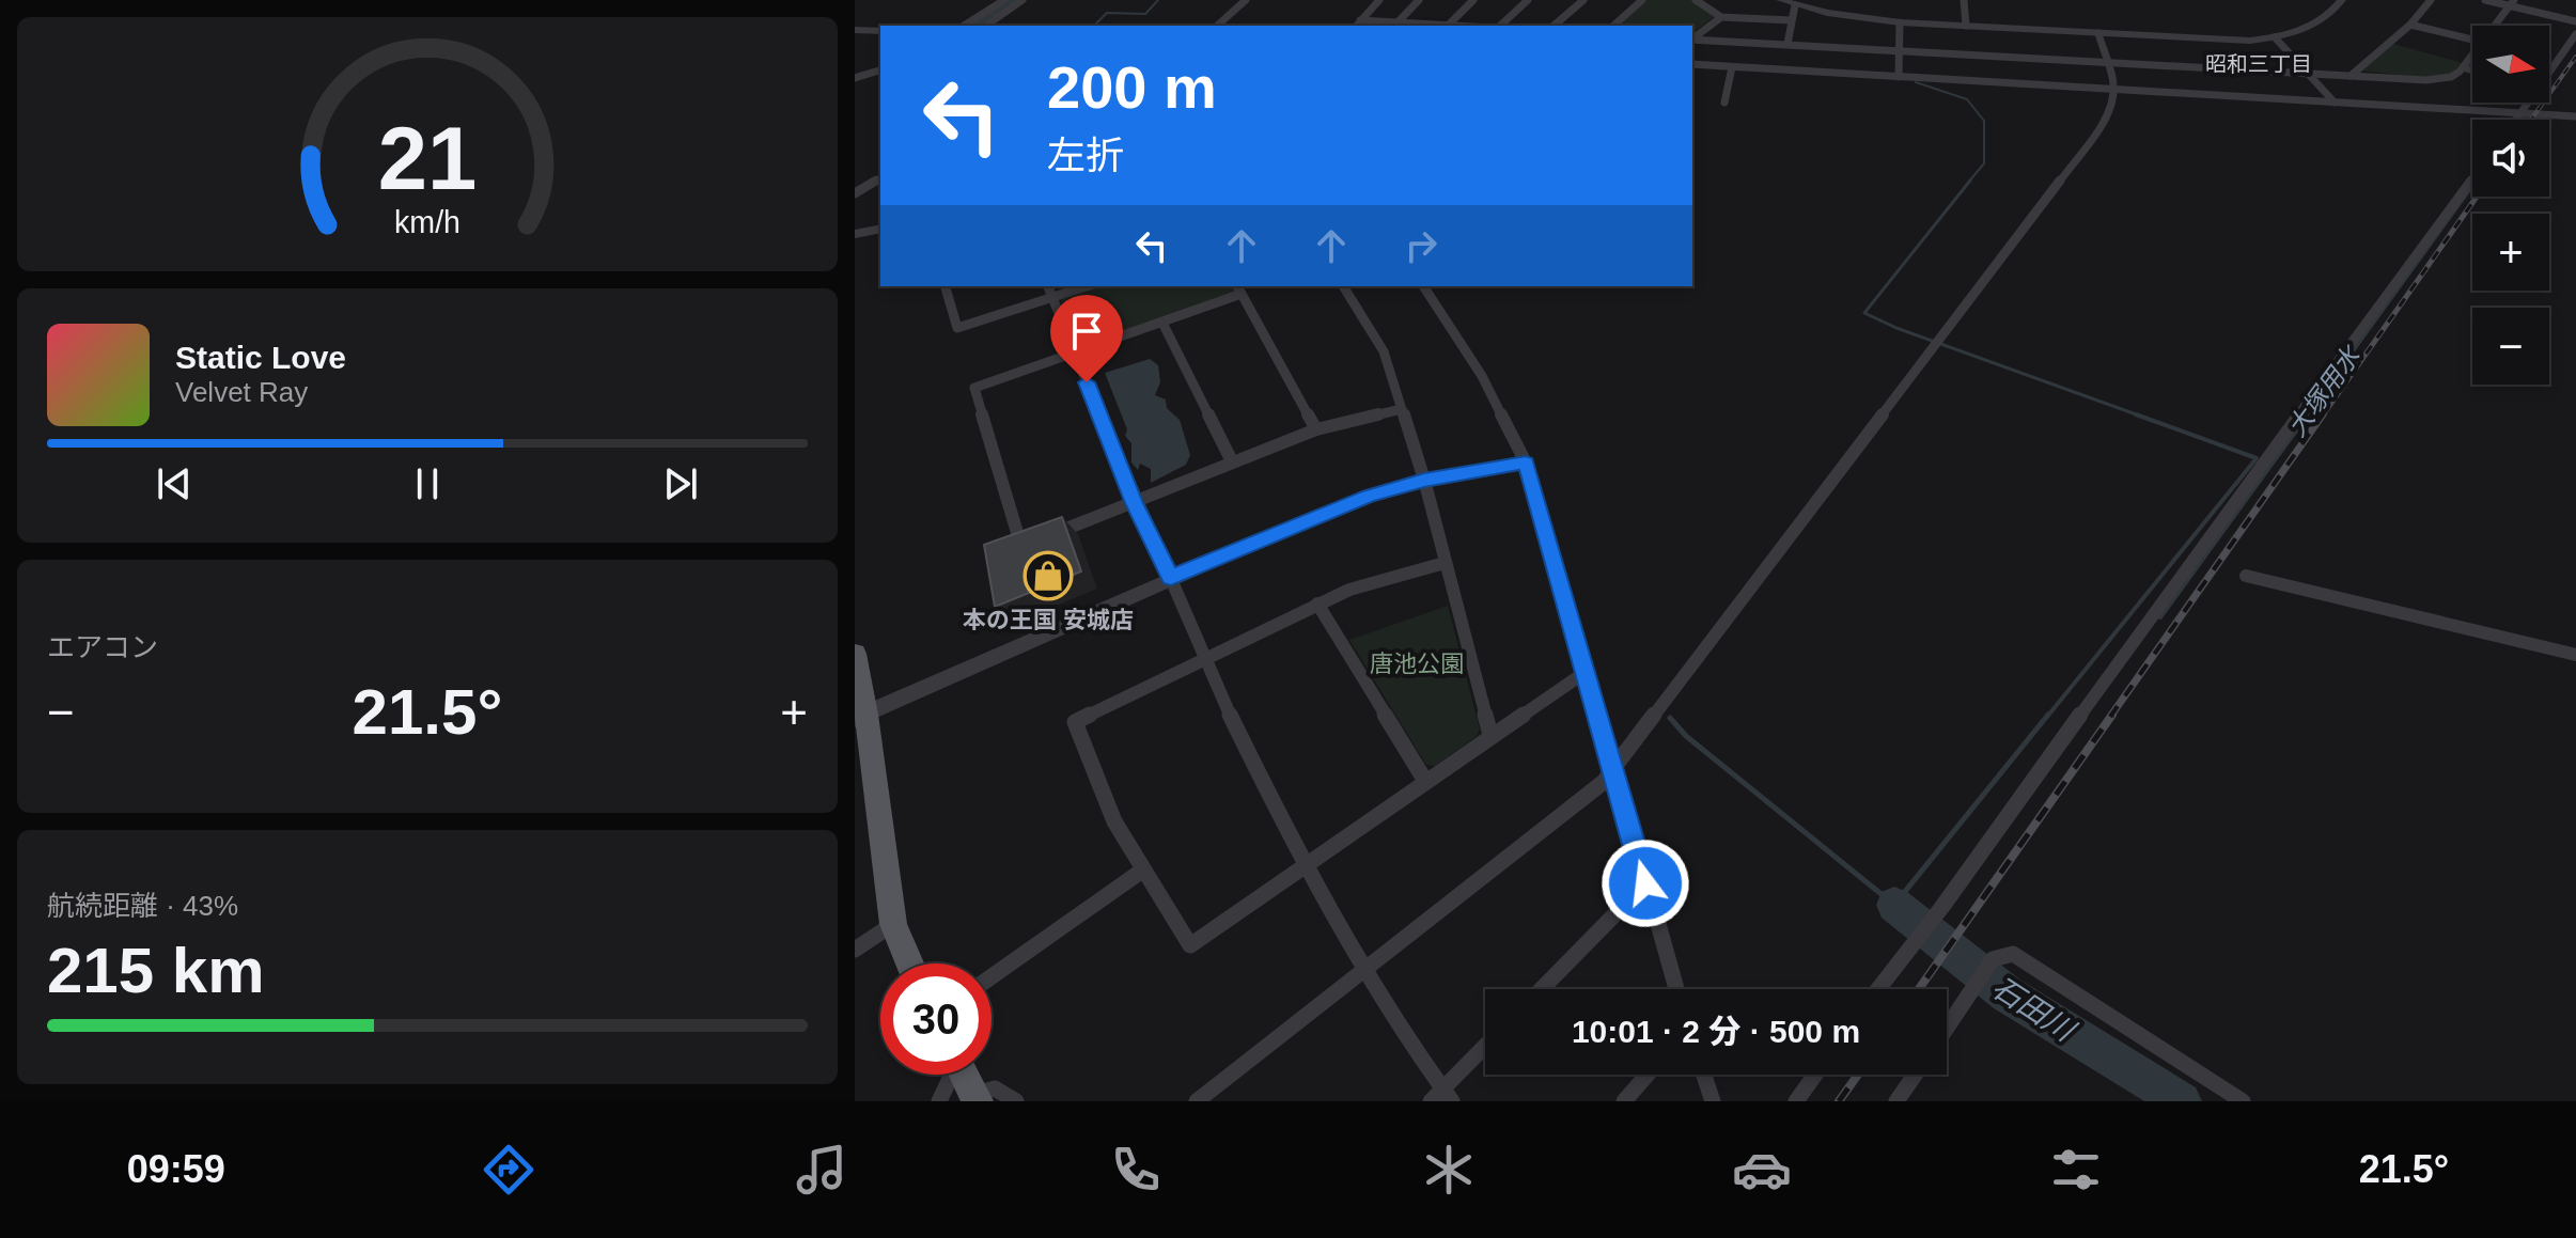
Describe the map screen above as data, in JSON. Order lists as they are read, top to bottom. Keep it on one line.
{"districts":["昭和三丁目"],"water":["大塚用水","石田川"],"parks":["唐池公園"],"places":{"shop":["本の王国 安城店"]},"north":"right","page":{"map_buttons":["+","−"],"turn":["200 m","左折"],"song":["Static Love","Velvet Ray"],"tile":["エアコン",["航続距離 · 43%","215 km"]],"heat":["−","21.5°","+"],"limit":"30","trip":"10:01 · 2 分 · 500 m","tabs":["09:59","21.5°"],"gauge":["21","km/h"]}}
